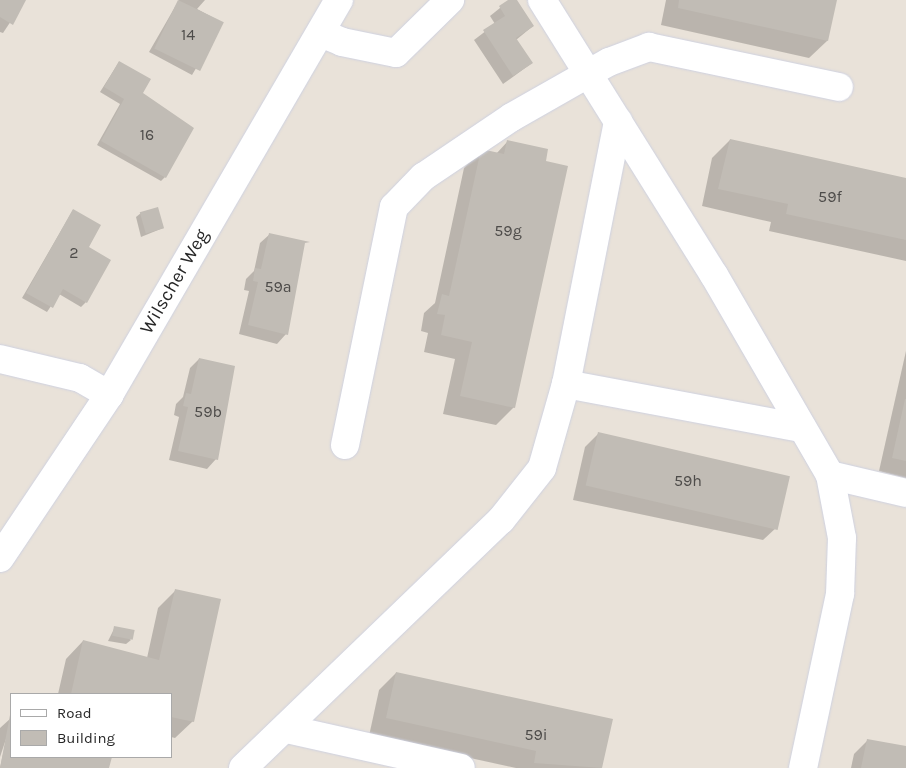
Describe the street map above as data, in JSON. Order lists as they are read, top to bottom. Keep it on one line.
{"streets":{"street":["Wilscher Weg"]},"house_numbers":["14","16","59f","59g","2","59a","59b","59h","59i"],"legend":["Road","Building"]}
